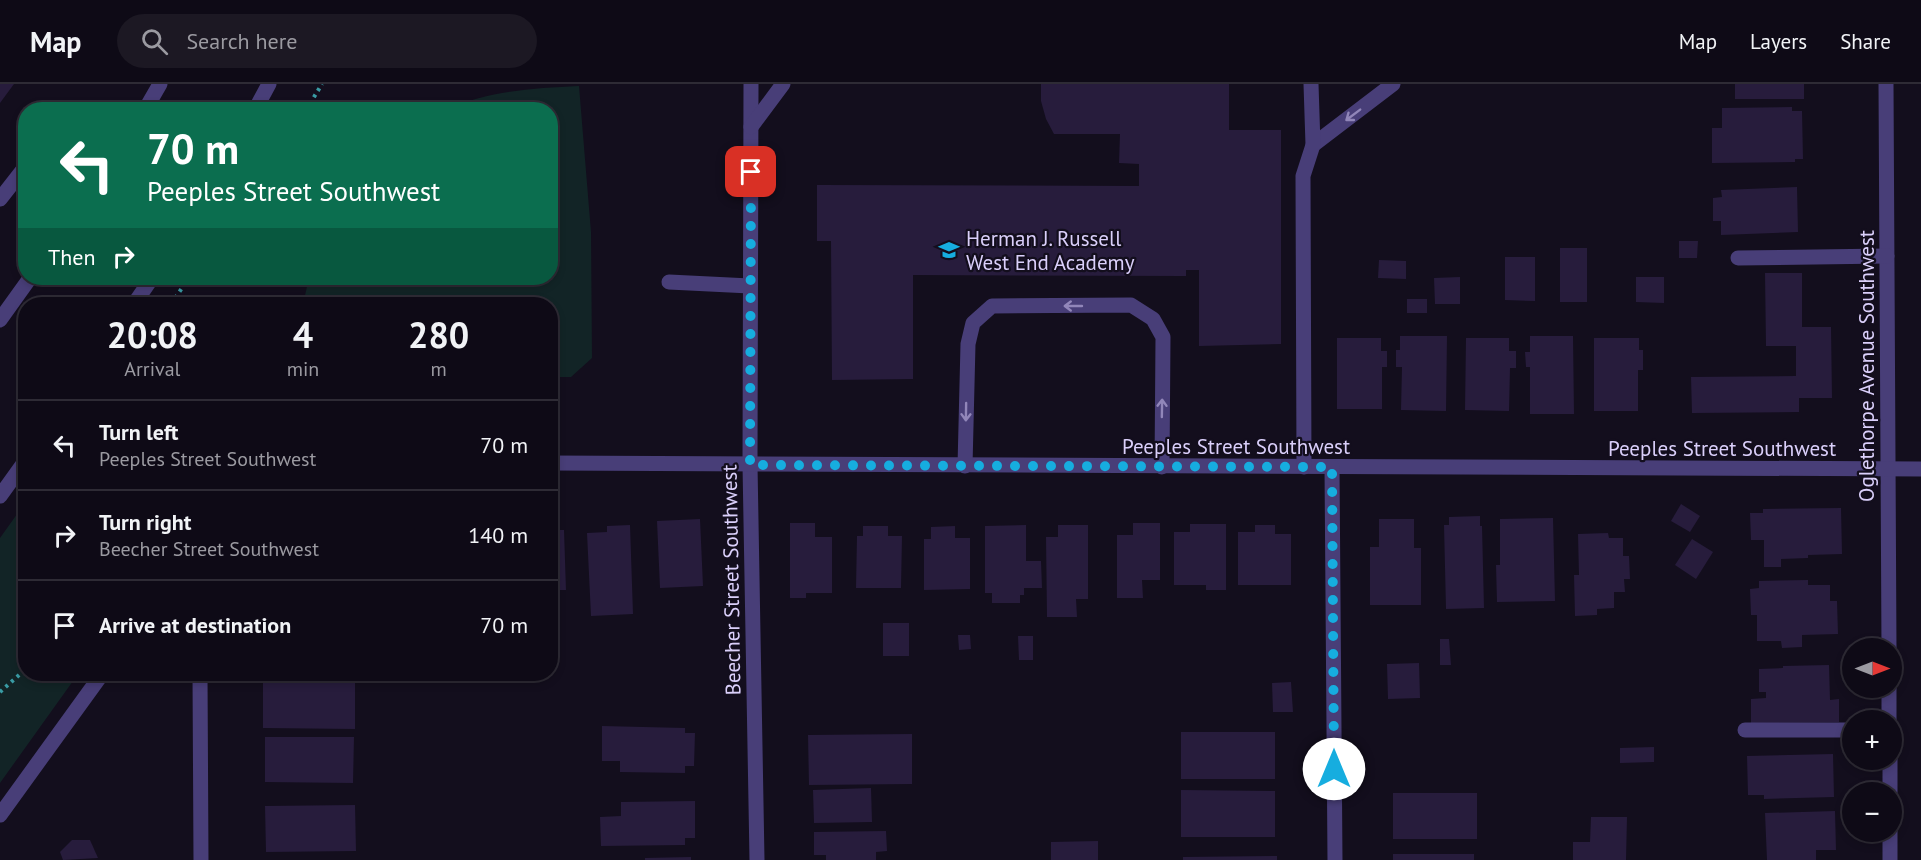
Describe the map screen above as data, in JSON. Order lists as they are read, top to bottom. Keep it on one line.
{"streets":{"street":["Oglethorpe Avenue Southwest","Peeples Street Southwest","Beecher Street Southwest"]},"crossings":[["Oglethorpe Avenue Southwest","Peeples Street Southwest"],["Peeples Street Southwest","Beecher Street Southwest"]],"places":{"school or university":["Herman J. Russell West End Academy"]},"north":"right","page":{"header":"Map","search":"Search here","nav":["Map","Layers","Share"],"turn":["70 m","Peeples Street Southwest"],"then":"Then","eta":["20:08","Arrival","4","min","280","m"],"list":[{"name":"Turn left","note":"Peeples Street Southwest","value":"70 m"},{"name":"Turn right","note":"Beecher Street Southwest","value":"140 m"},{"name":"Arrive at destination","value":"70 m"}],"map_buttons":["+","−"]}}
